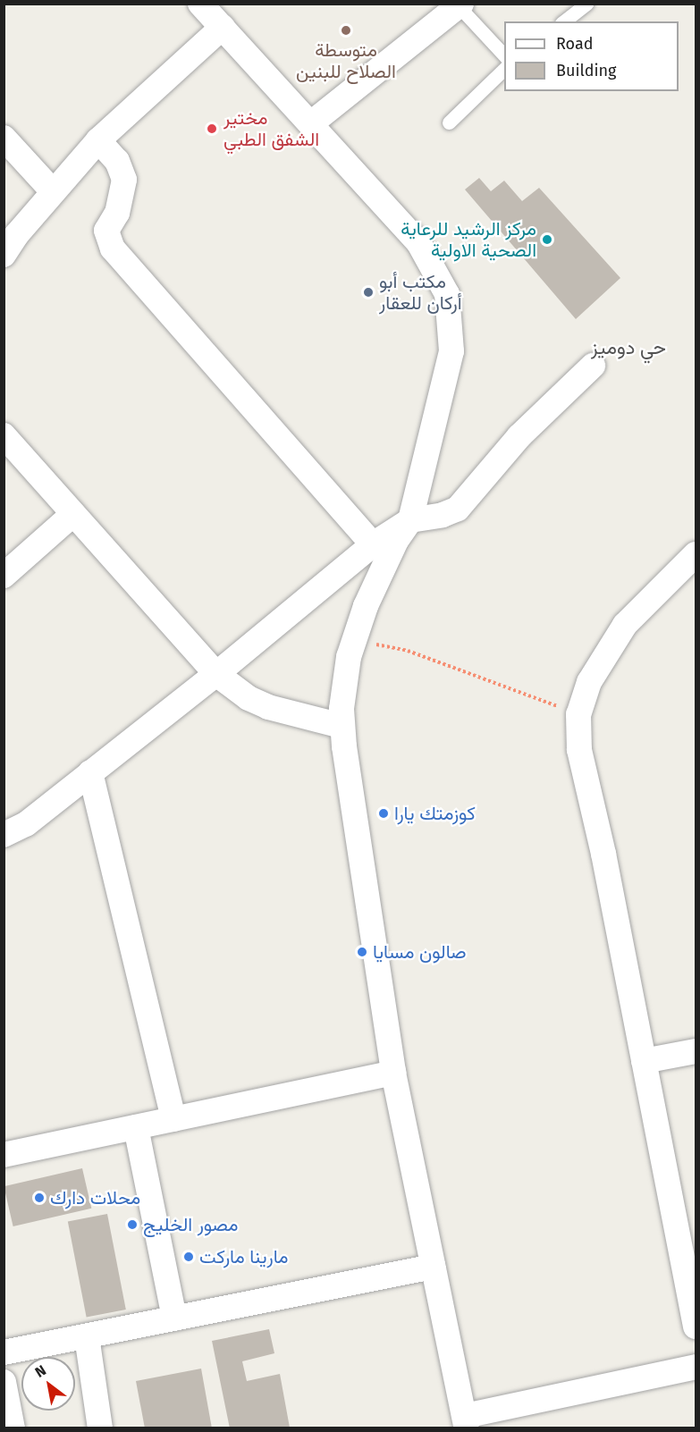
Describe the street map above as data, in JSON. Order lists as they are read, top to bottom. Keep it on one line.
{"districts":["حي دوميز"],"places":["متوسطة الصلاح للبنين","مختير الشفق الطبي","مركز الرشيد للرعاية الصحية الاولية","مكتب أبو أركان للعقار","كوزمتك يارا","صالون مسايا","محلات دارك","مصور الخليج","مارينا ماركت"],"legend":["Road","Building"],"north":"top left"}
